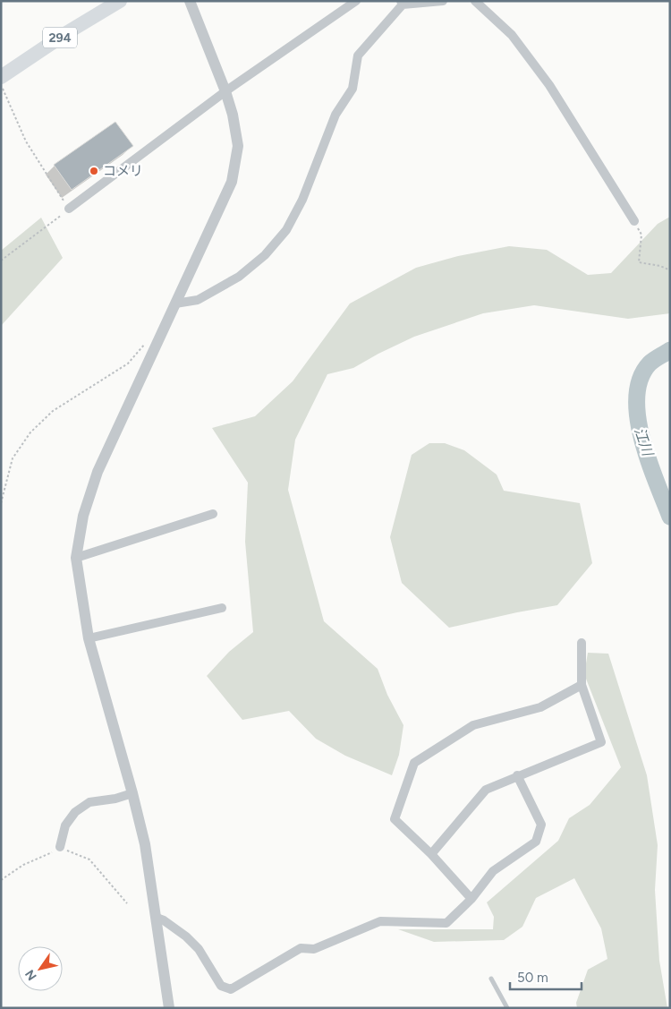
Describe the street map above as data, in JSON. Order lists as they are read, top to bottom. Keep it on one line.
{"streets":{"highway":["294"]},"water":["江川"],"places":["コメリ"],"scale_bar":"50 m","north":"bottom left"}
